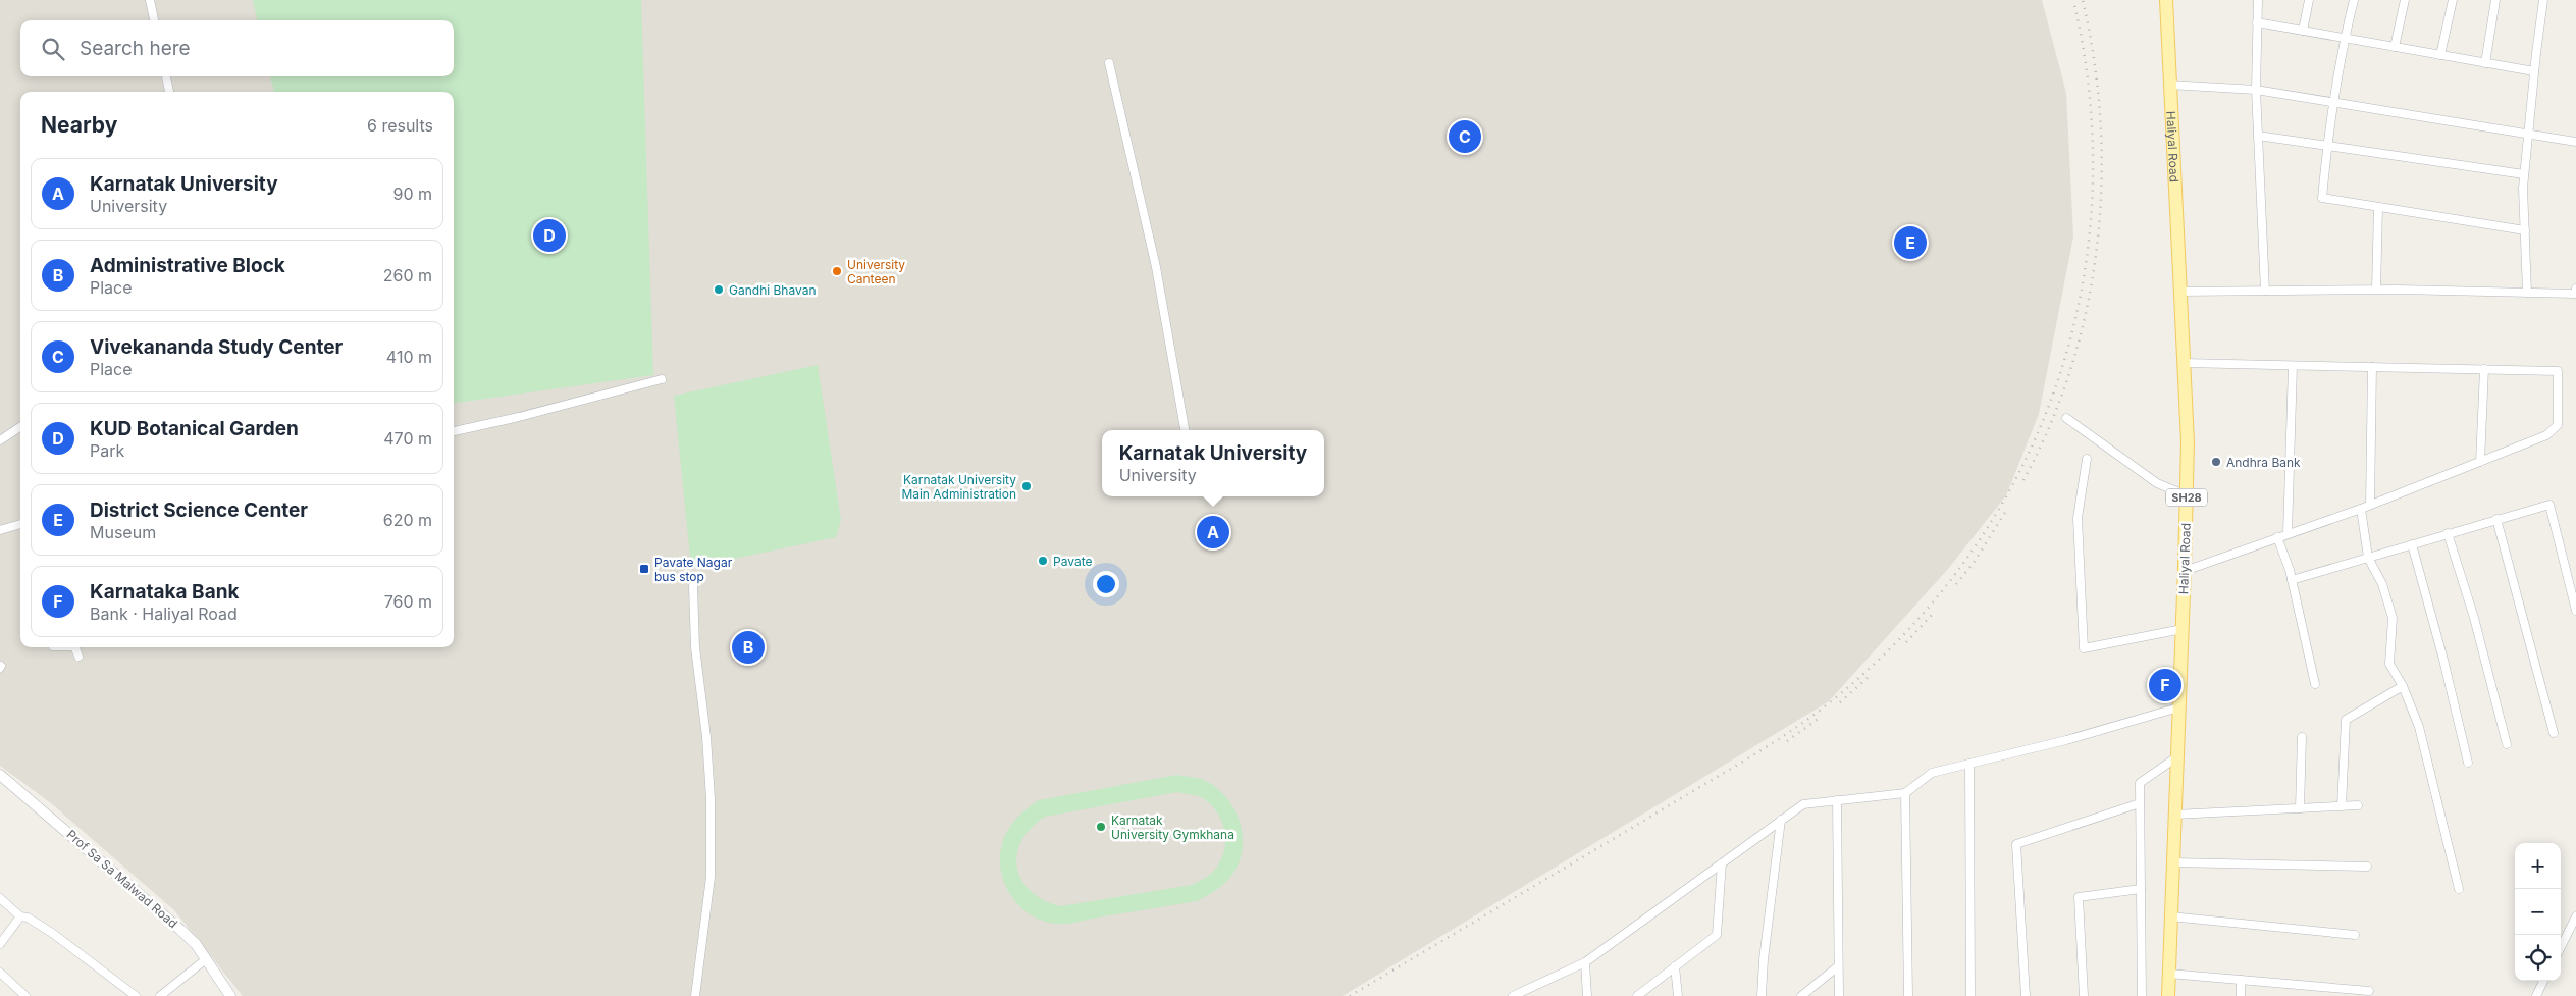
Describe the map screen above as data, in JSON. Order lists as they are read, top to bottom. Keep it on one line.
{"streets":{"main road":["Haliyal Road","SH28"],"street":["Prof Sa Sa Malwad Road"]},"places":{"other":["University Canteen","Gandhi Bhavan","Andhra Bank","Karnatak University Main Administration","Pavate","Karnatak University Gymkhana"],"transit":["Pavate Nagar bus stop"]},"page":{"search":"Search here","heading":["Nearby","6 results"],"pins":["C","D","E","A","B","F"],"list":[{"mark":"A","name":"Karnatak University","note":"University","value":"90 m"},{"mark":"B","name":"Administrative Block","note":"Place","value":"260 m"},{"mark":"C","name":"Vivekananda Study Center","note":"Place","value":"410 m"},{"mark":"D","name":"KUD Botanical Garden","note":"Park","value":"470 m"},{"mark":"E","name":"District Science Center","note":"Museum","value":"620 m"},{"mark":"F","name":"Karnataka Bank","note":"Bank · Haliyal Road","value":"760 m"}],"popup":["Karnatak University","University"],"map_buttons":["+","−"]}}
